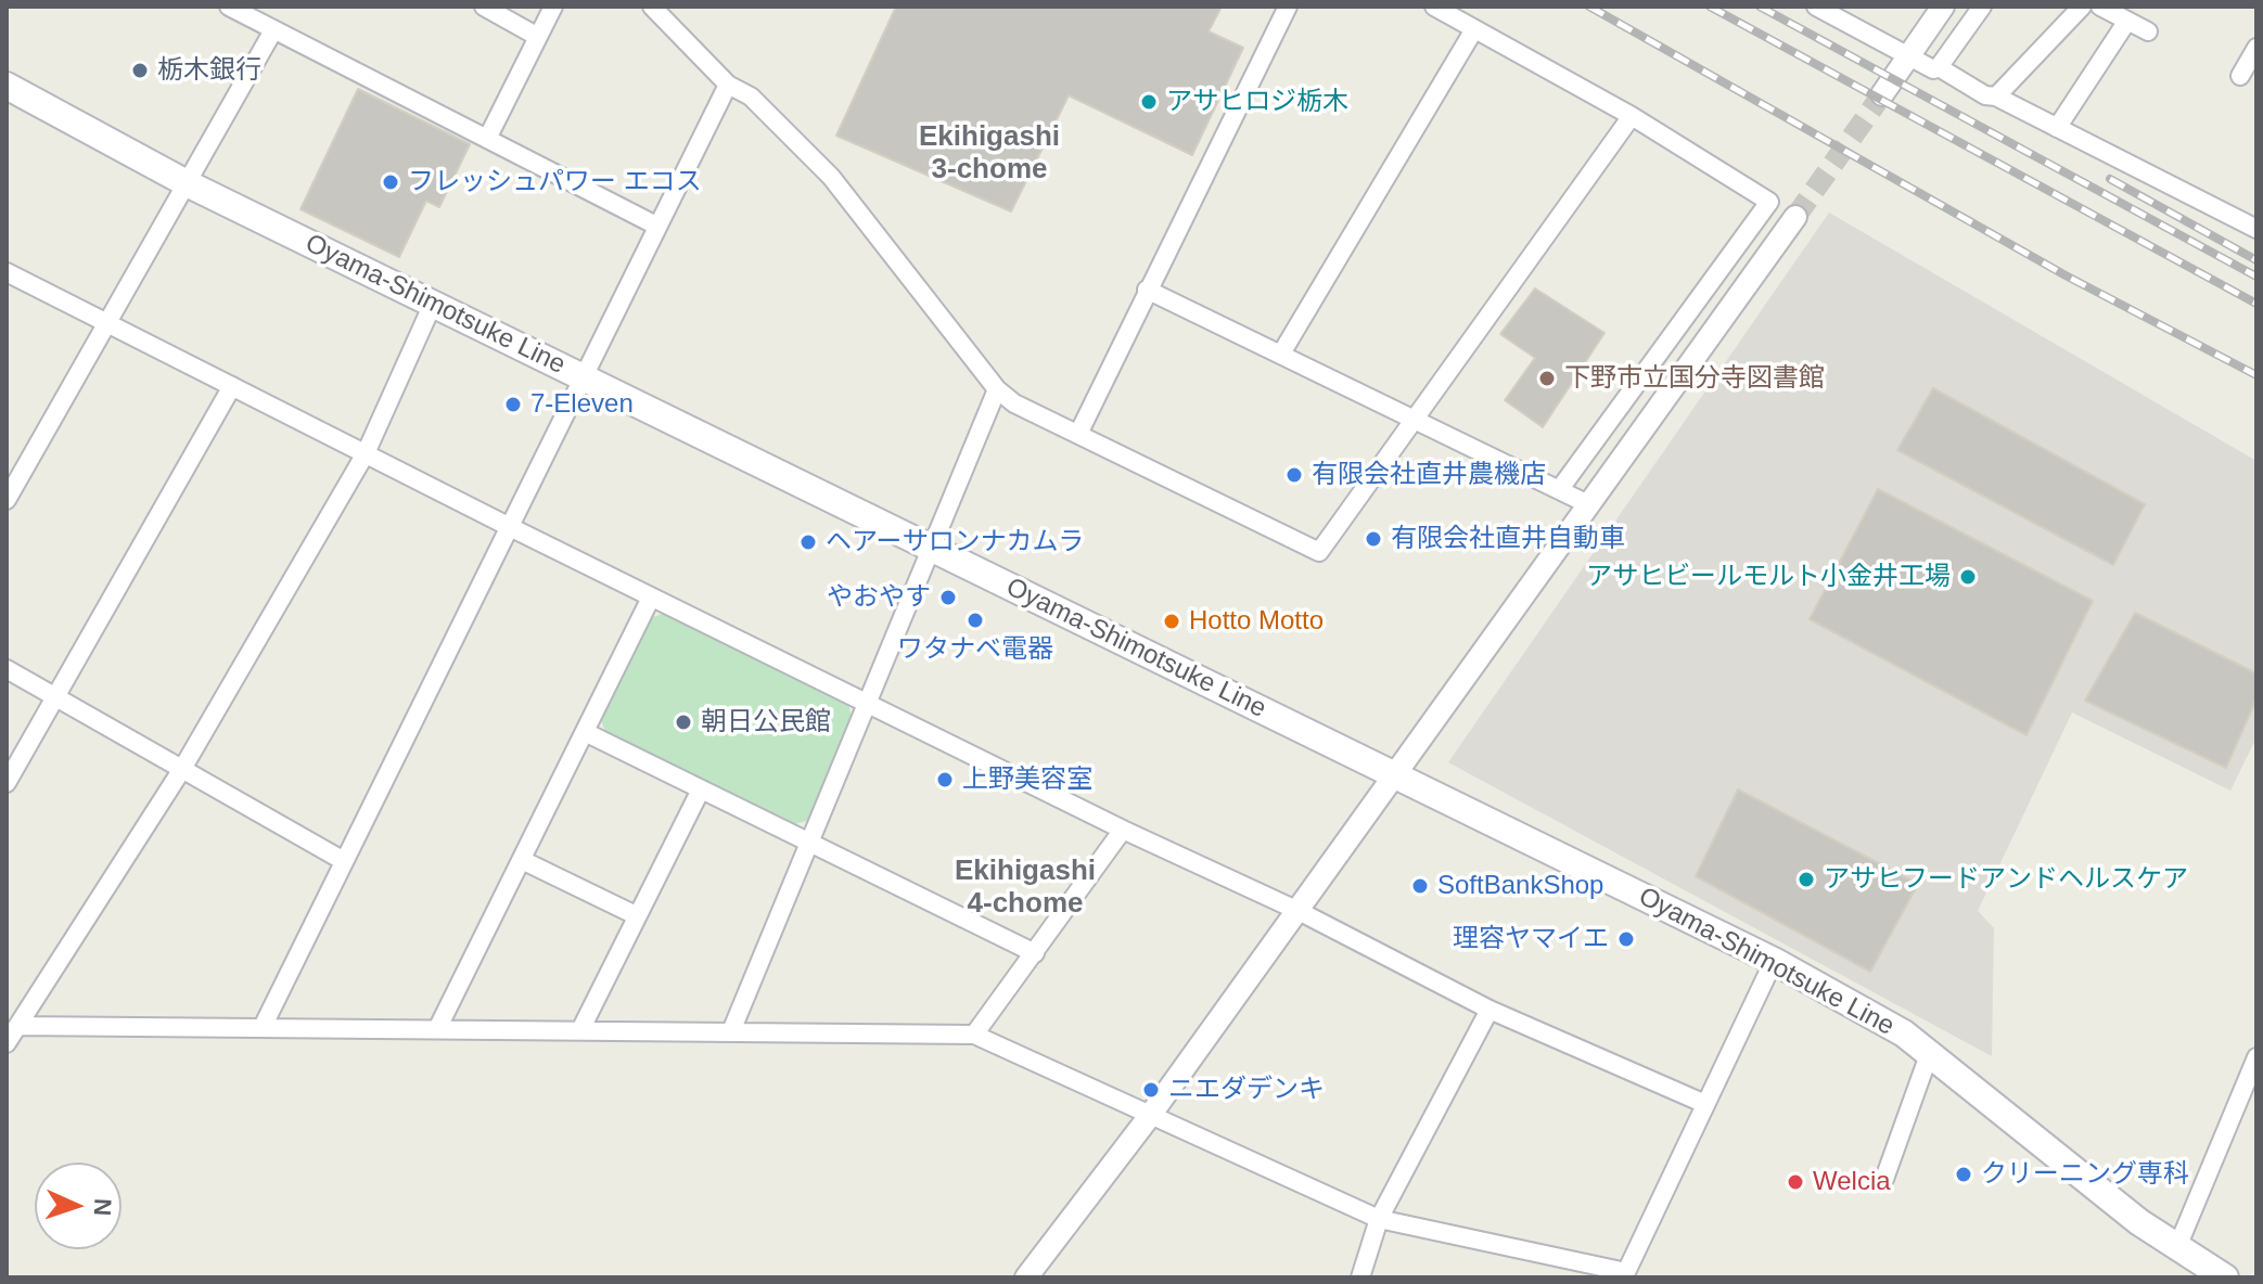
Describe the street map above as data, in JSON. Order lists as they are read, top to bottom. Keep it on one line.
{"streets":{"main road":["Oyama-Shimotsuke Line"]},"districts":["Ekihigashi 3-chome","Ekihigashi 4-chome"],"places":["栃木銀行","アサヒロジ栃木","フレッシュパワー エコス","下野市立国分寺図書館","7-Eleven","有限会社直井農機店","有限会社直井自動車","ヘアーサロンナカムラ","アサヒビールモルト小金井工場","やおやす","ワタナベ電器","Hotto Motto","朝日公民館","上野美容室","アサヒフードアンドヘルスケア","SoftBankShop","理容ヤマイエ","ニエダデンキ","クリーニング専科","Welcia"],"north":"right"}
